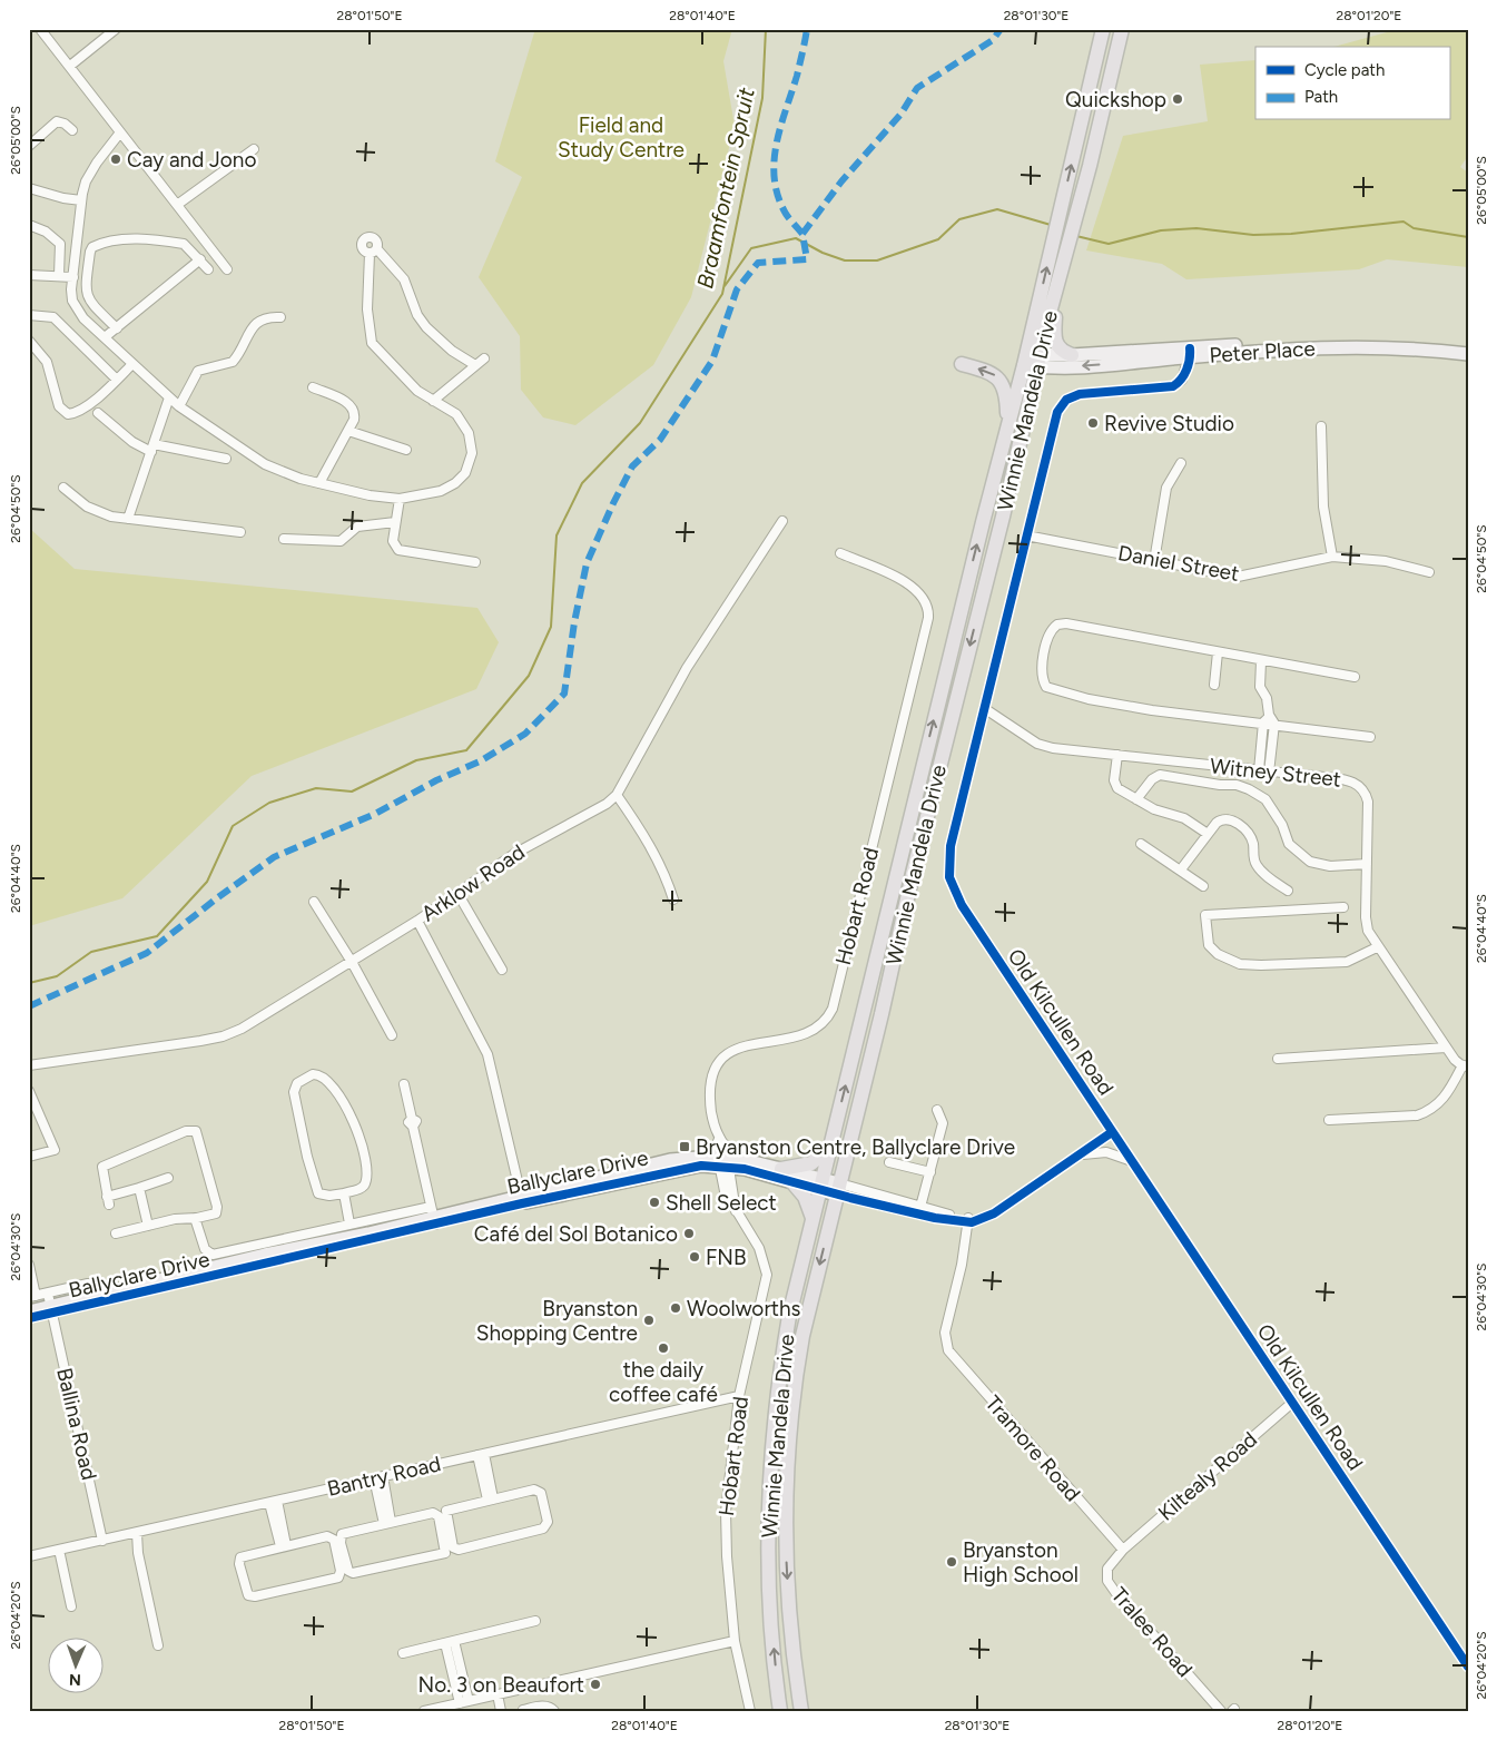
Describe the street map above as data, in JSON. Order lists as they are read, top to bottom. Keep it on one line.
{"streets":{"main road":["Winnie Mandela Drive"],"street":["Peter Place","Daniel Street","Witney Street","Arklow Road","Hobart Road","Old Kilcullen Road","Ballyclare Drive","Ballina Road","Tramore Road","Bantry Road","Kiltealy Road","Tralee Road"]},"crossings":[["Peter Place","Winnie Mandela Drive"],["Peter Place","Old Kilcullen Road"],["Winnie Mandela Drive","Ballyclare Drive"],["Daniel Street","Old Kilcullen Road"],["Witney Street","Old Kilcullen Road"],["Hobart Road","Ballyclare Drive"],["Hobart Road","Bantry Road"],["Old Kilcullen Road","Kiltealy Road"],["Ballyclare Drive","Ballina Road"],["Ballyclare Drive","Tramore Road"],["Ballina Road","Bantry Road"],["Tramore Road","Kiltealy Road"],["Tramore Road","Tralee Road"],["Kiltealy Road","Tralee Road"]],"water":["Braamfontein Spruit"],"parks":["Field and Study Centre"],"places":{"other":["Quickshop","Cay and Jono","Revive Studio","Shell Select","Café del Sol Botanico","FNB","Woolworths","Bryanston Shopping Centre","the daily coffee café","Bryanston High School","No. 3 on Beaufort"],"transit":["Bryanston Centre, Ballyclare Drive"]},"legend":["Cycle path","Path"],"north":"bottom","coordinates":["28°01'50\"E","28°01'40\"E","28°01'30\"E","28°01'20\"E","26°05'00\"S","26°04'50\"S","26°04'40\"S","26°04'30\"S","26°04'20\"S"]}
